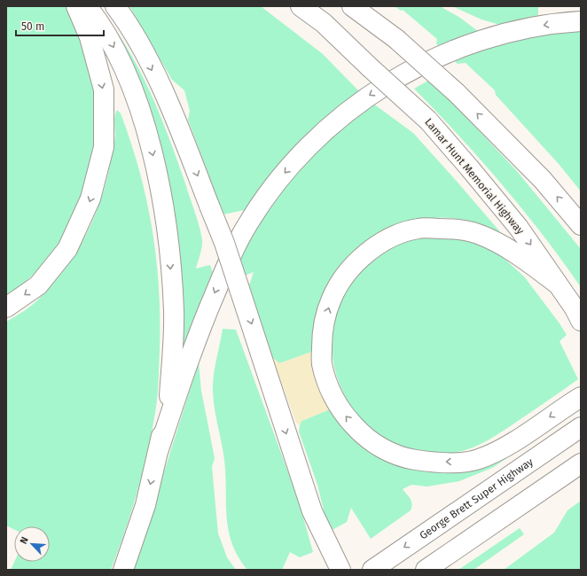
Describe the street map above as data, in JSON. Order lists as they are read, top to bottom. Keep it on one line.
{"streets":{"highway":["Lamar Hunt Memorial Highway","George Brett Super Highway"]},"scale_bar":"50 m","north":"top left"}
